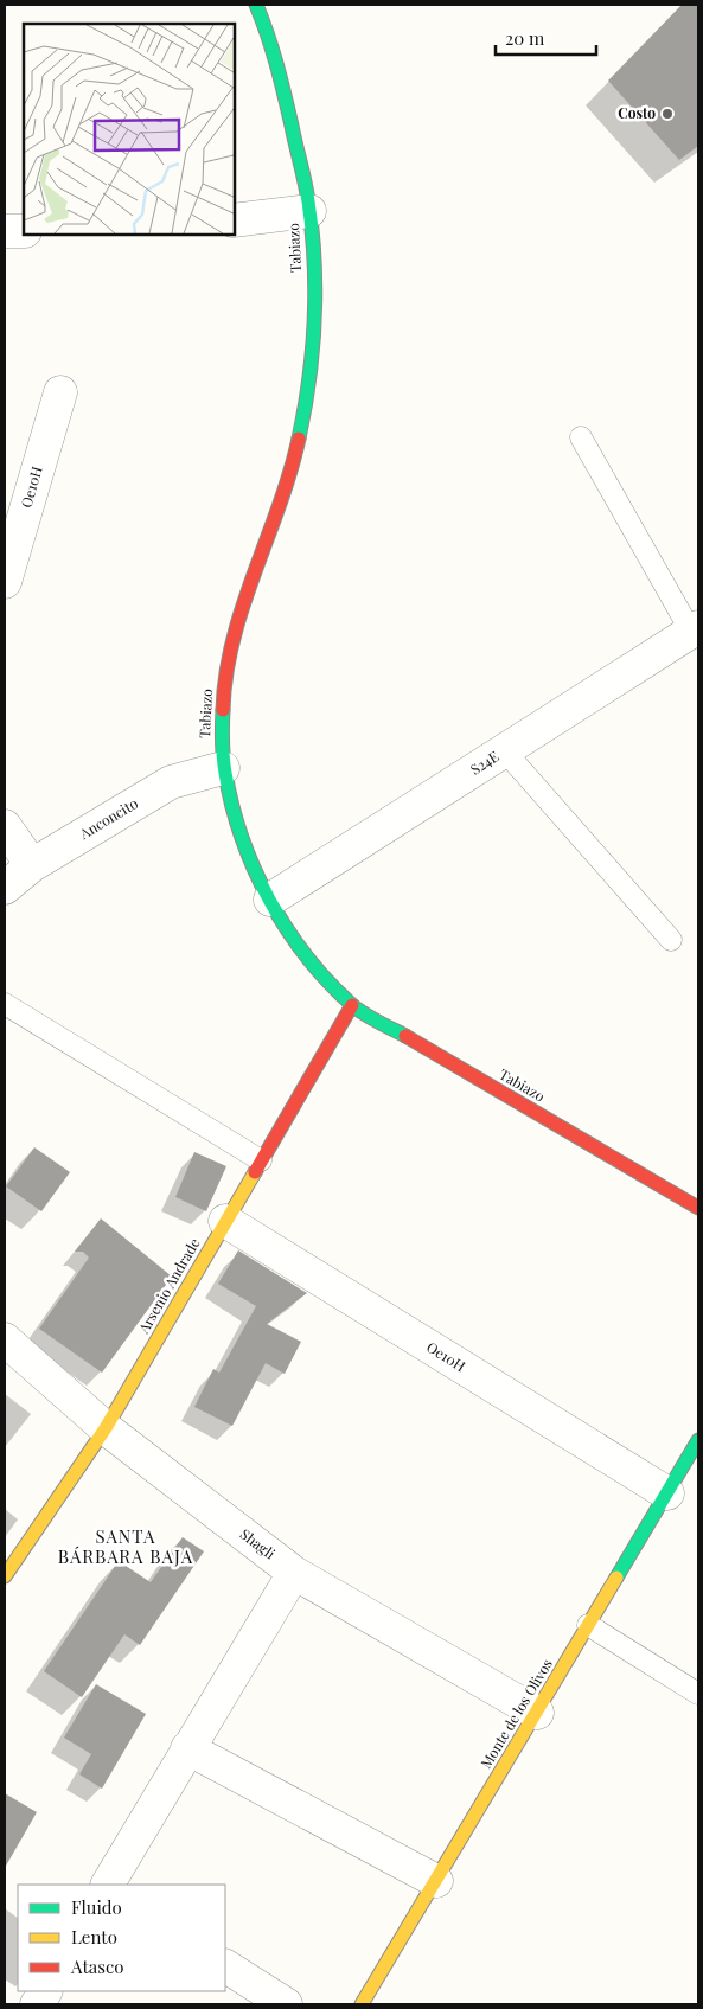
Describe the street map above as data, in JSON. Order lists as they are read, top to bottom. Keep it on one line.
{"streets":{"street":["Tabiazo","Oe10H","S24E","Anconcito","Arsenio Andrade","Shagli","Monte de los Olivos"]},"crossings":[["Tabiazo","S24E"],["Tabiazo","Anconcito"],["Tabiazo","Arsenio Andrade"],["Oe10H","Arsenio Andrade"],["Oe10H","Monte de los Olivos"],["Arsenio Andrade","Shagli"],["Shagli","Monte de los Olivos"]],"districts":["SANTA BÁRBARA BAJA"],"places":["Costo"],"legend":["Fluido","Lento","Atasco"],"scale_bar":"20 m"}
